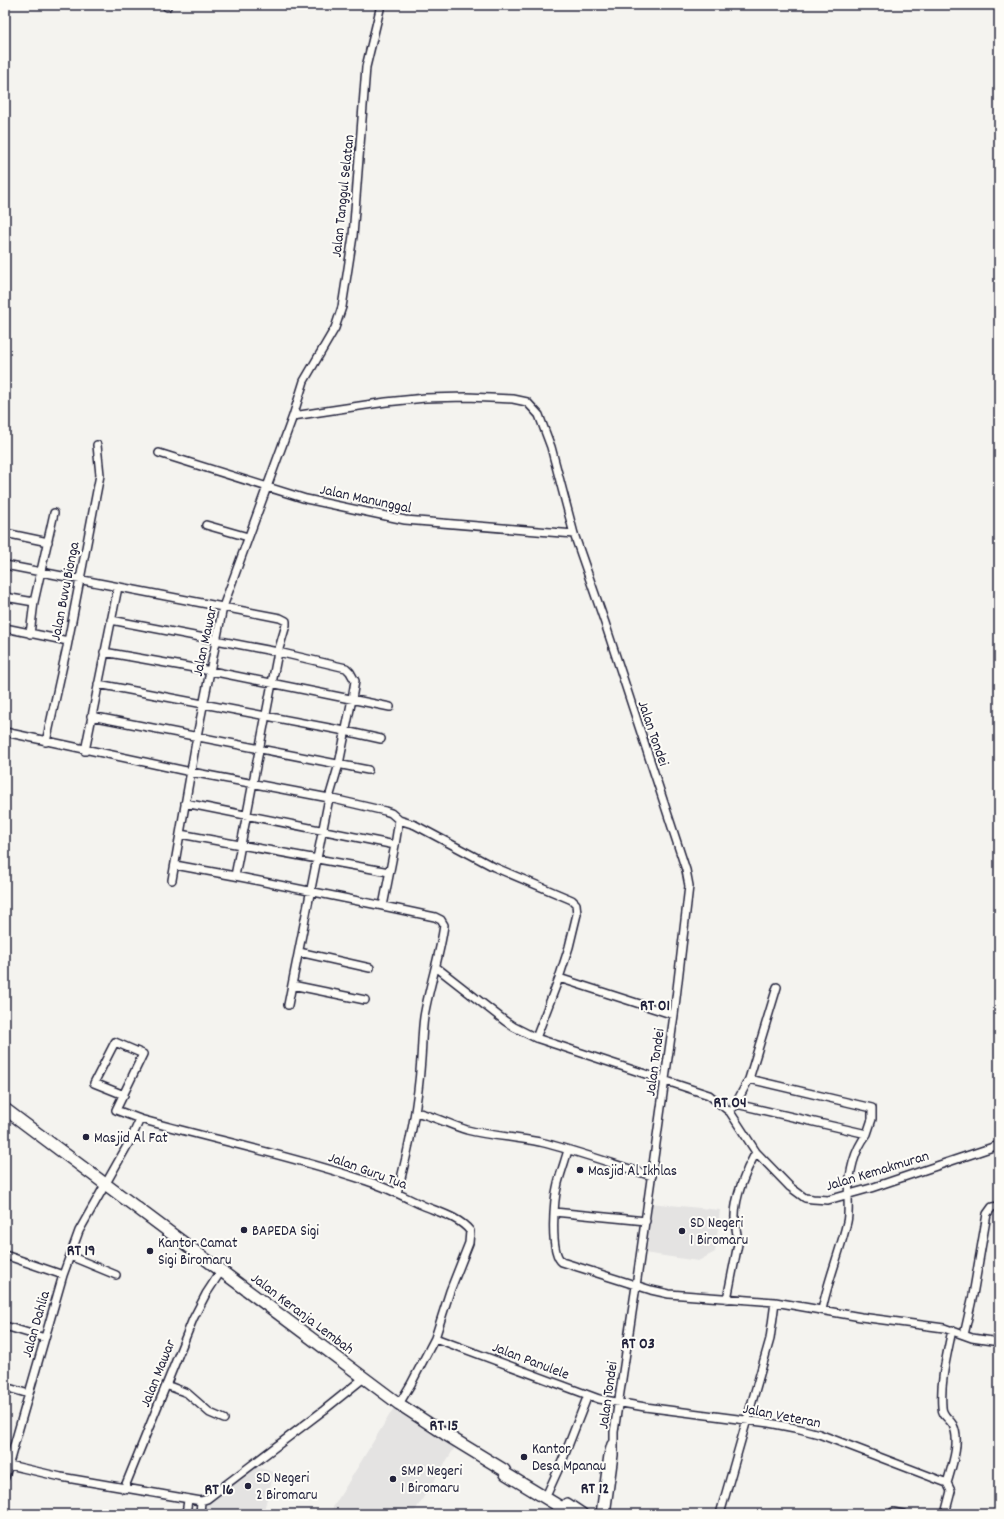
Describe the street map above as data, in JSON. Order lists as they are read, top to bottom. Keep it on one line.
{"streets":{"main road":["Jalan Keranja Lembah"],"street":["Jalan Tanggul Selatan","Jalan Manunggal","Jalan Buvu Bionga","Jalan Mawar","Jalan Tondei","Jalan Guru Tua","Jalan Kemakmuran","Jalan Dahlia","Jalan Panulele","Jalan Veteran"]},"crossings":[["Jalan Tanggul Selatan","Jalan Mawar"],["Jalan Tanggul Selatan","Jalan Tondei"],["Jalan Manunggal","Jalan Mawar"],["Jalan Manunggal","Jalan Tondei"],["Jalan Mawar","Jalan Tondei"],["Jalan Mawar","Jalan Keranja Lembah"],["Jalan Tondei","Jalan Kemakmuran"],["Jalan Tondei","Jalan Panulele"],["Jalan Tondei","Jalan Veteran"],["Jalan Guru Tua","Jalan Keranja Lembah"],["Jalan Guru Tua","Jalan Panulele"],["Jalan Keranja Lembah","Jalan Dahlia"],["Jalan Panulele","Jalan Veteran"]],"districts":["RT 01","RT 04","RT 19","RT 03","RT 15","RT 12","RT 16"],"places":["Masjid Al Fat","Masjid Al Ikhlas","BAPEDA Sigi","SD Negeri 1 Biromaru","Kantor Camat Sigi Biromaru","Kantor Desa Mpanau","SMP Negeri 1 Biromaru","SD Negeri 2 Biromaru"]}
